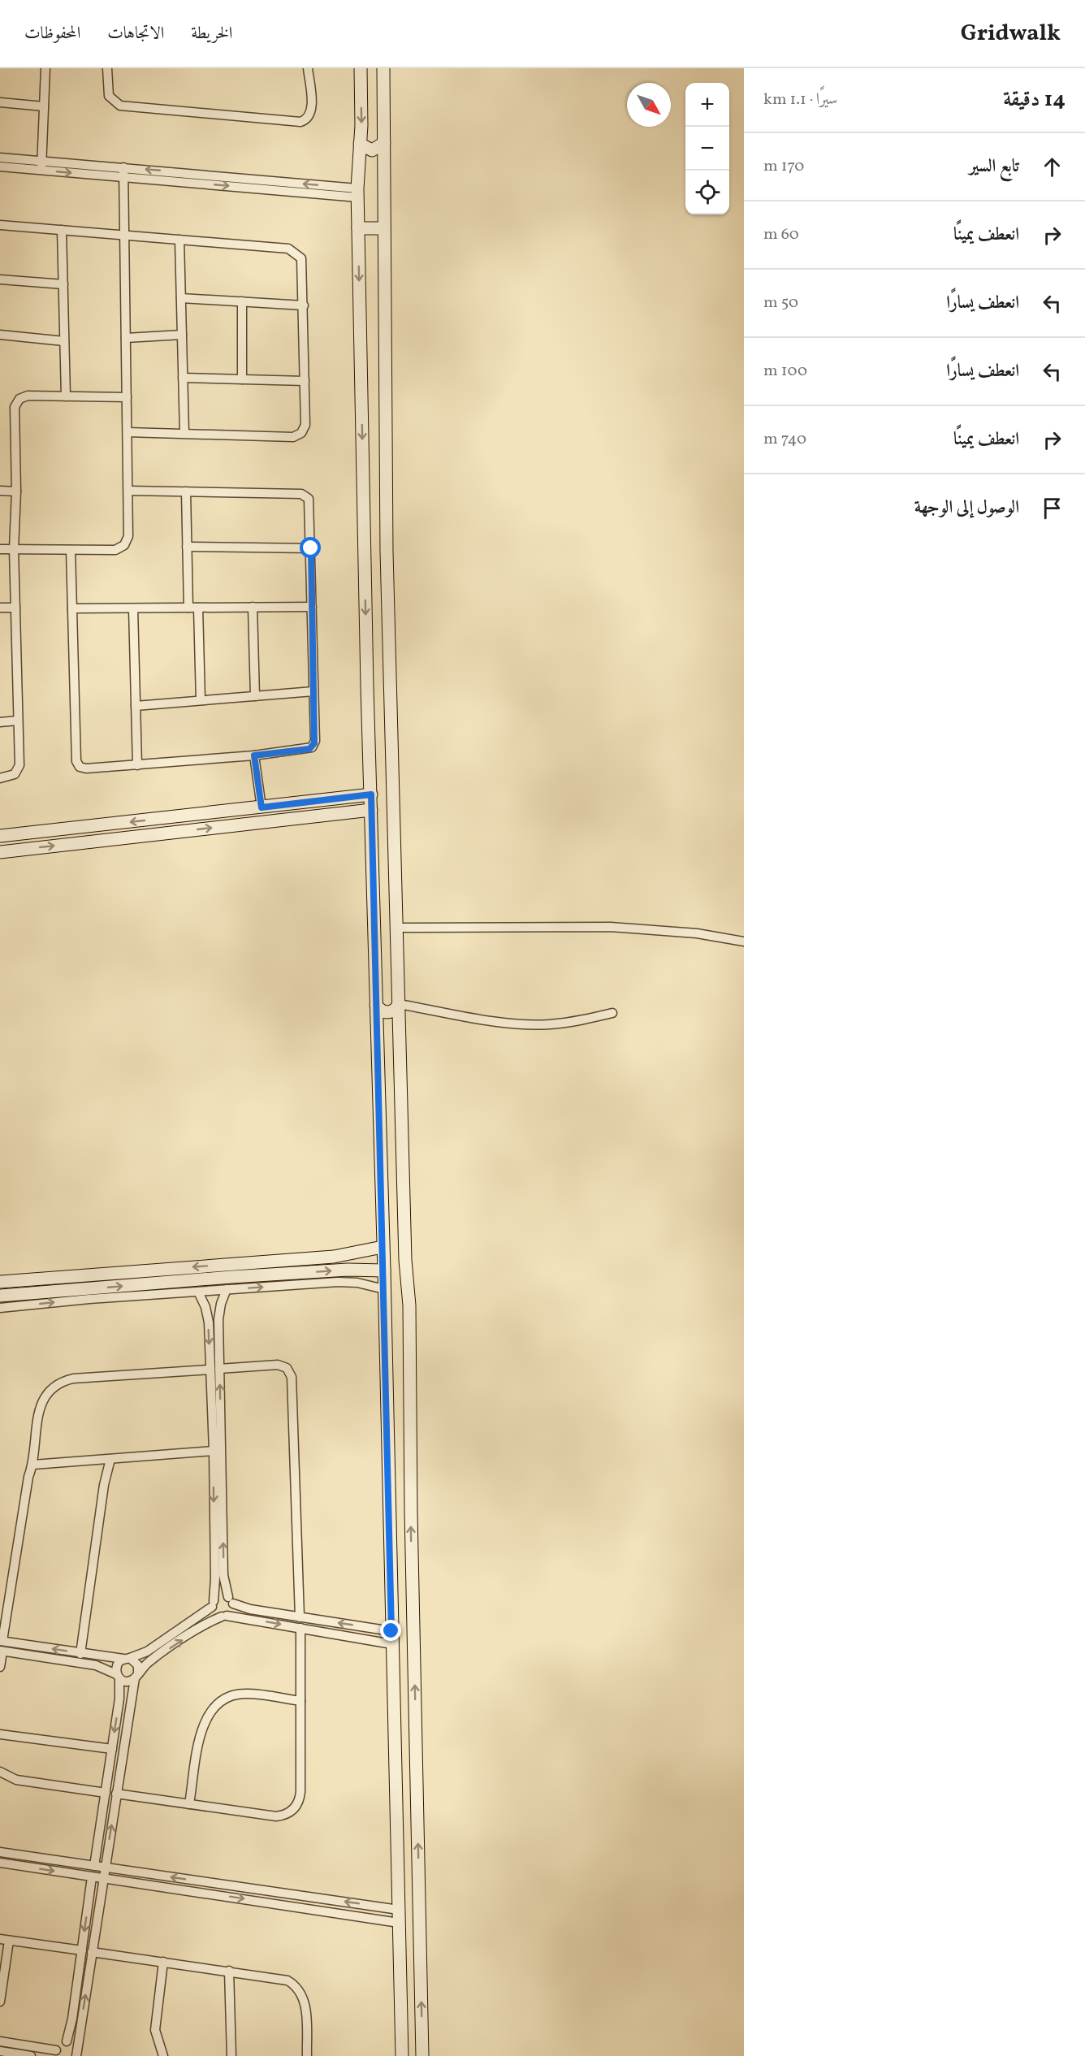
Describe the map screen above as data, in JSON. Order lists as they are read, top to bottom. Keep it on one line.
{"north":"bottom right","page":{"header":"Gridwalk","nav":["الخريطة","الاتجاهات","المحفوظات"],"heading":["14 دقيقة","سيرًا · 1.1 km"],"map_buttons":["+","−"],"list":[["تابع السير","170 m"],["انعطف يمينًا","60 m"],["انعطف يسارًا","50 m"],["انعطف يسارًا","100 m"],["انعطف يمينًا","740 m"],"الوصول إلى الوجهة"]}}
